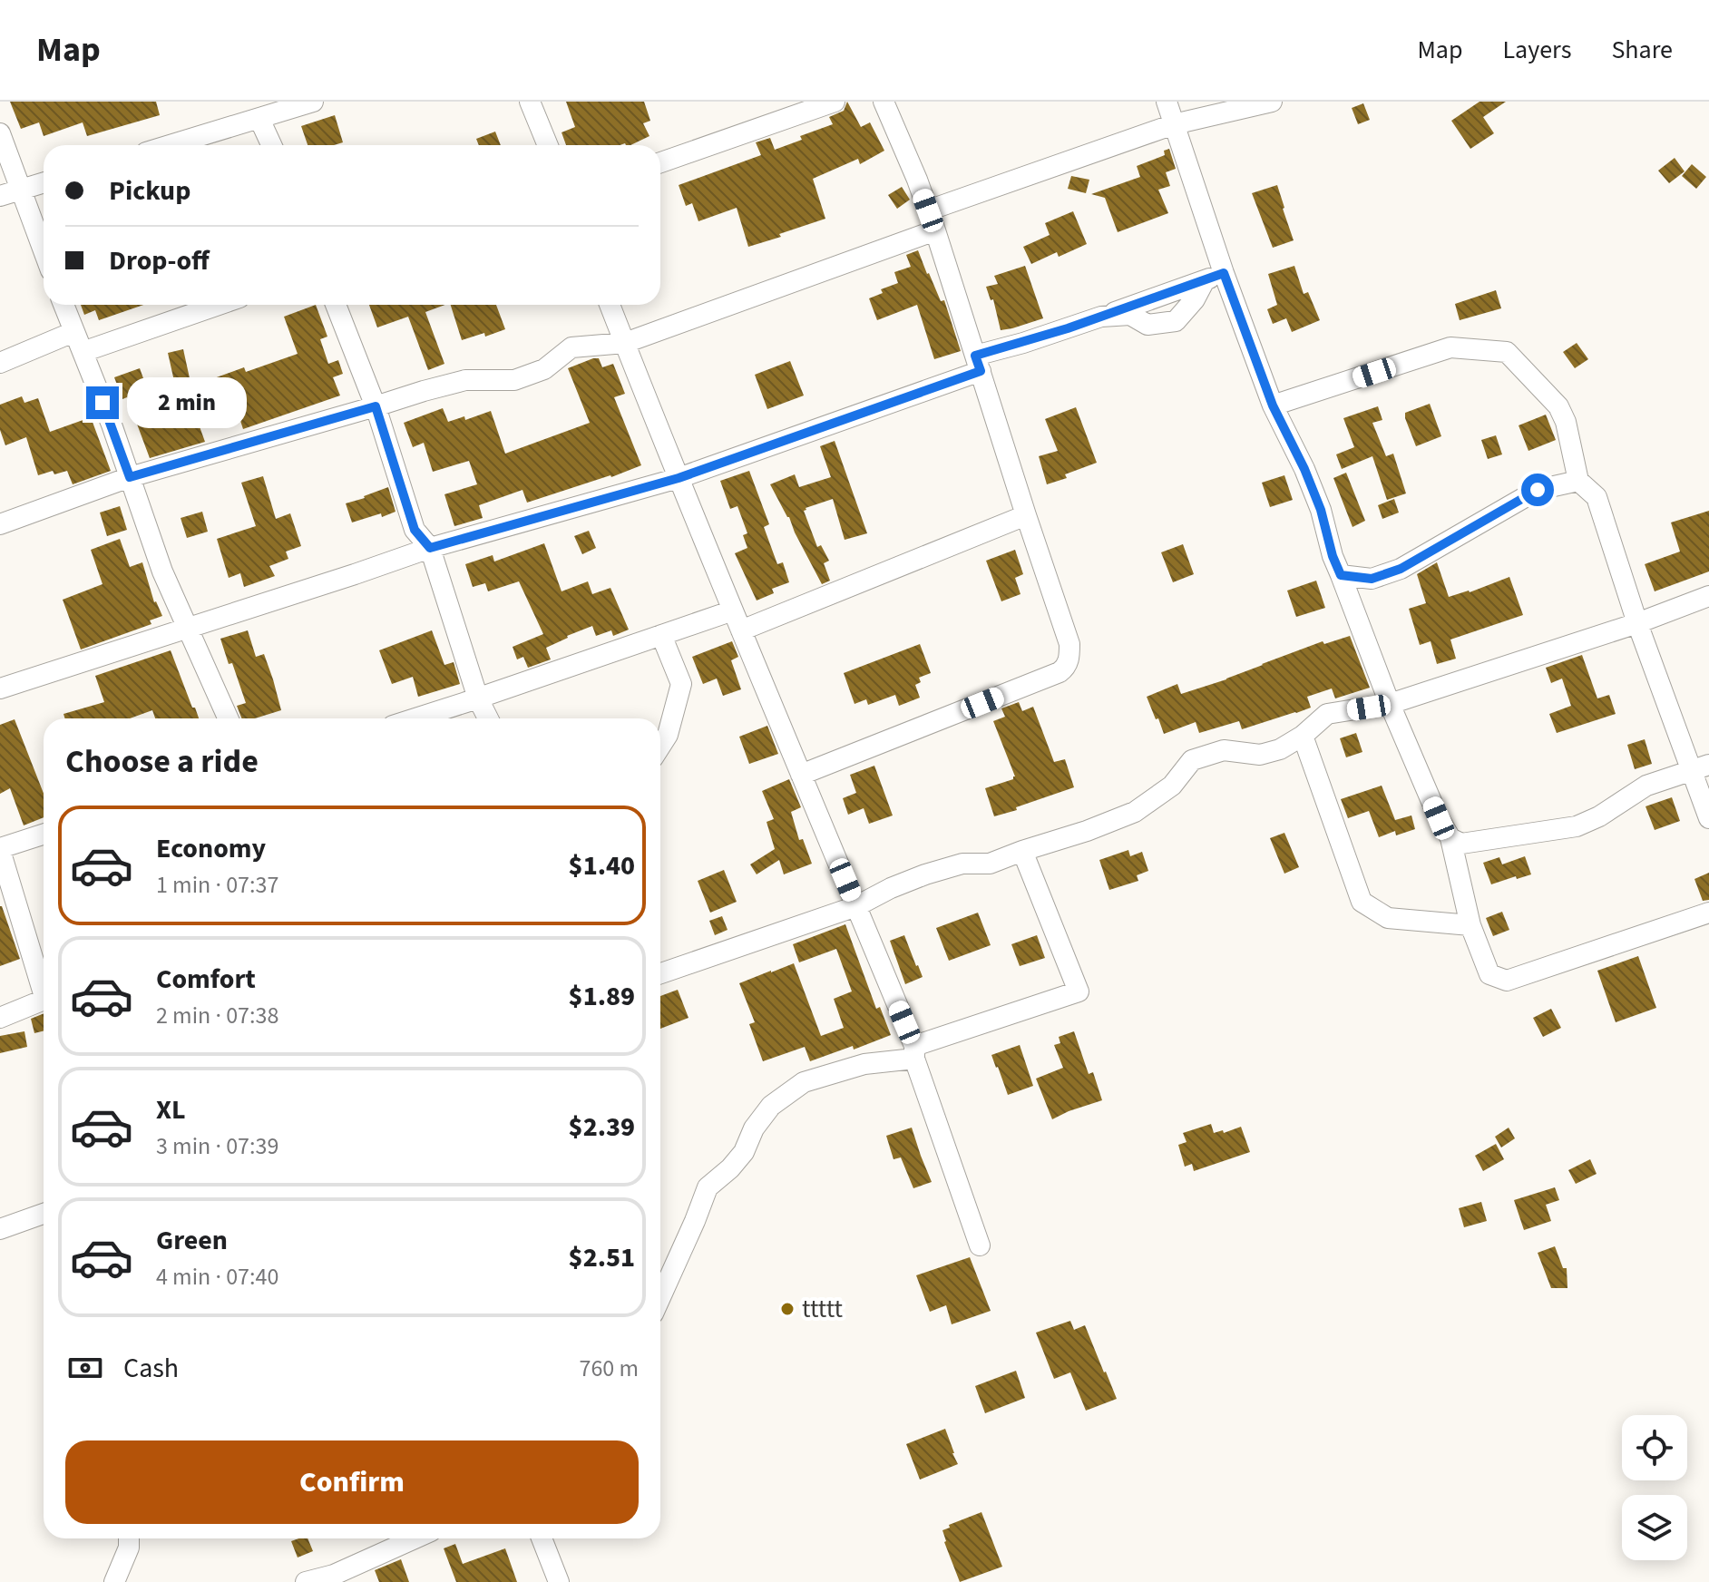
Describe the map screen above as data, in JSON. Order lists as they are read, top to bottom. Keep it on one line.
{"places":["ttttt"],"page":{"header":"Map","nav":["Map","Layers","Share"],"banner":["Pickup","Drop-off"],"bubble":"2 min","heading":"Choose a ride","list":[{"name":"Economy","note":"1 min · 07:37","value":"$1.40"},{"name":"Comfort","note":"2 min · 07:38","value":"$1.89"},{"name":"XL","note":"3 min · 07:39","value":"$2.39"},{"name":"Green","note":"4 min · 07:40","value":"$2.51"}],"pay":["Cash","760 m"],"buttons":"Confirm"}}
